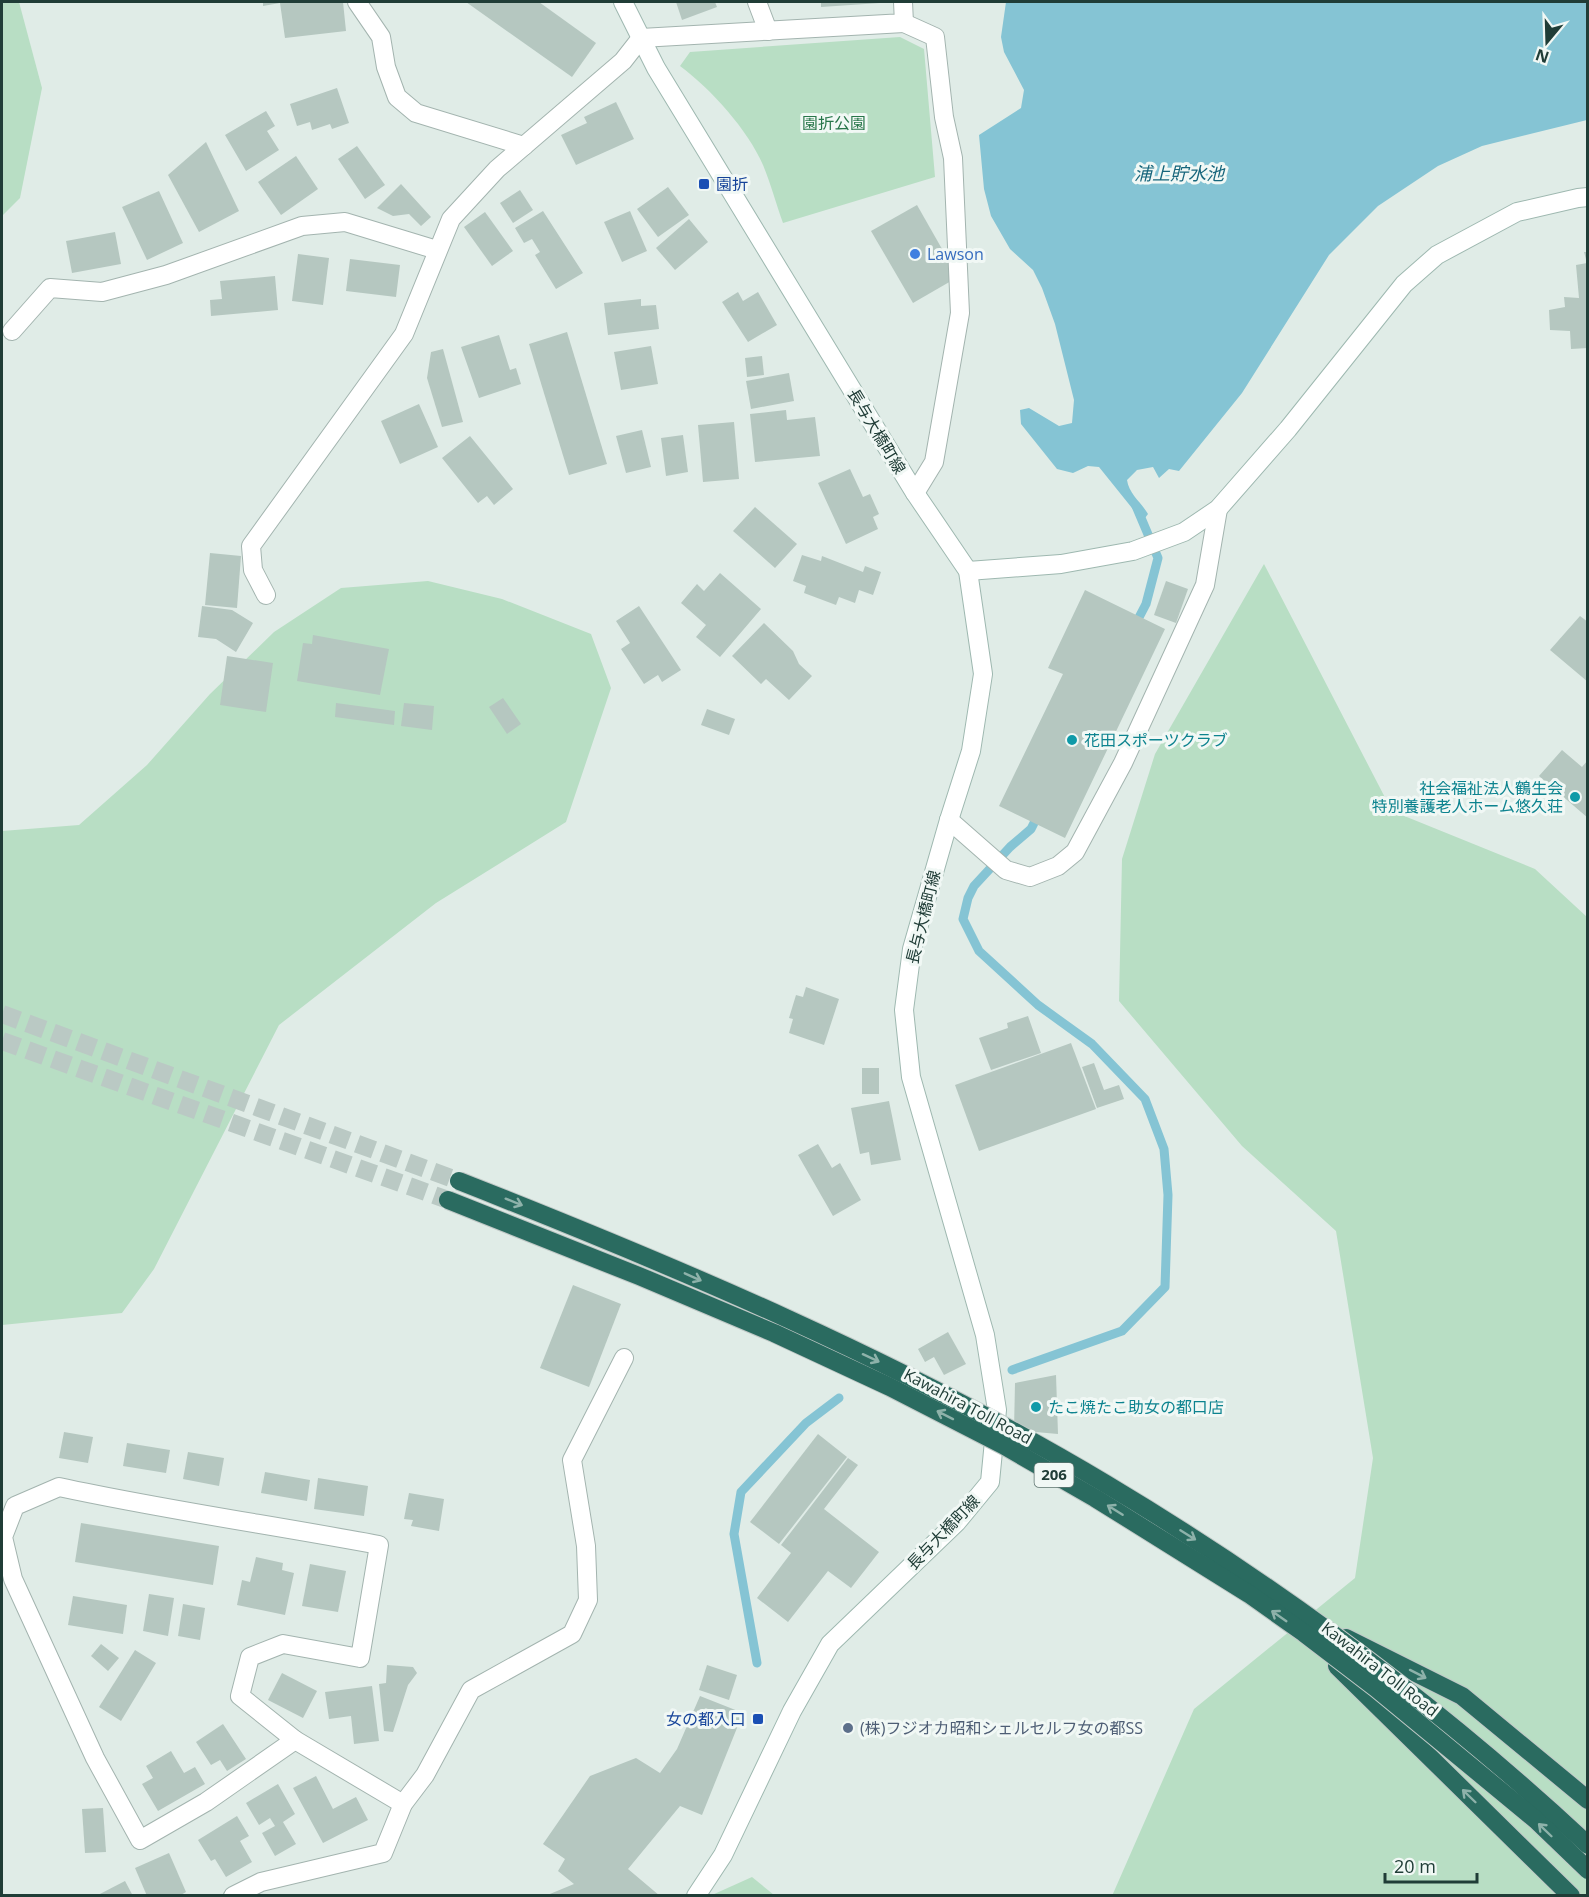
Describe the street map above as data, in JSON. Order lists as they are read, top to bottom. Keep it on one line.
{"streets":{"highway":["Kawahira Toll Road","206"],"street":["長与大橋町線"]},"water":["浦上貯水池"],"parks":["園折公園"],"places":{"transit":["園折","女の都入口"],"other":["Lawson","花田スポーツクラブ","社会福祉法人鶴生会 特別養護老人ホーム悠久荘","たこ焼たこ助女の都口店","(株)フジオカ昭和シェルセルフ女の都SS"]},"scale_bar":"20 m","north":"bottom"}
